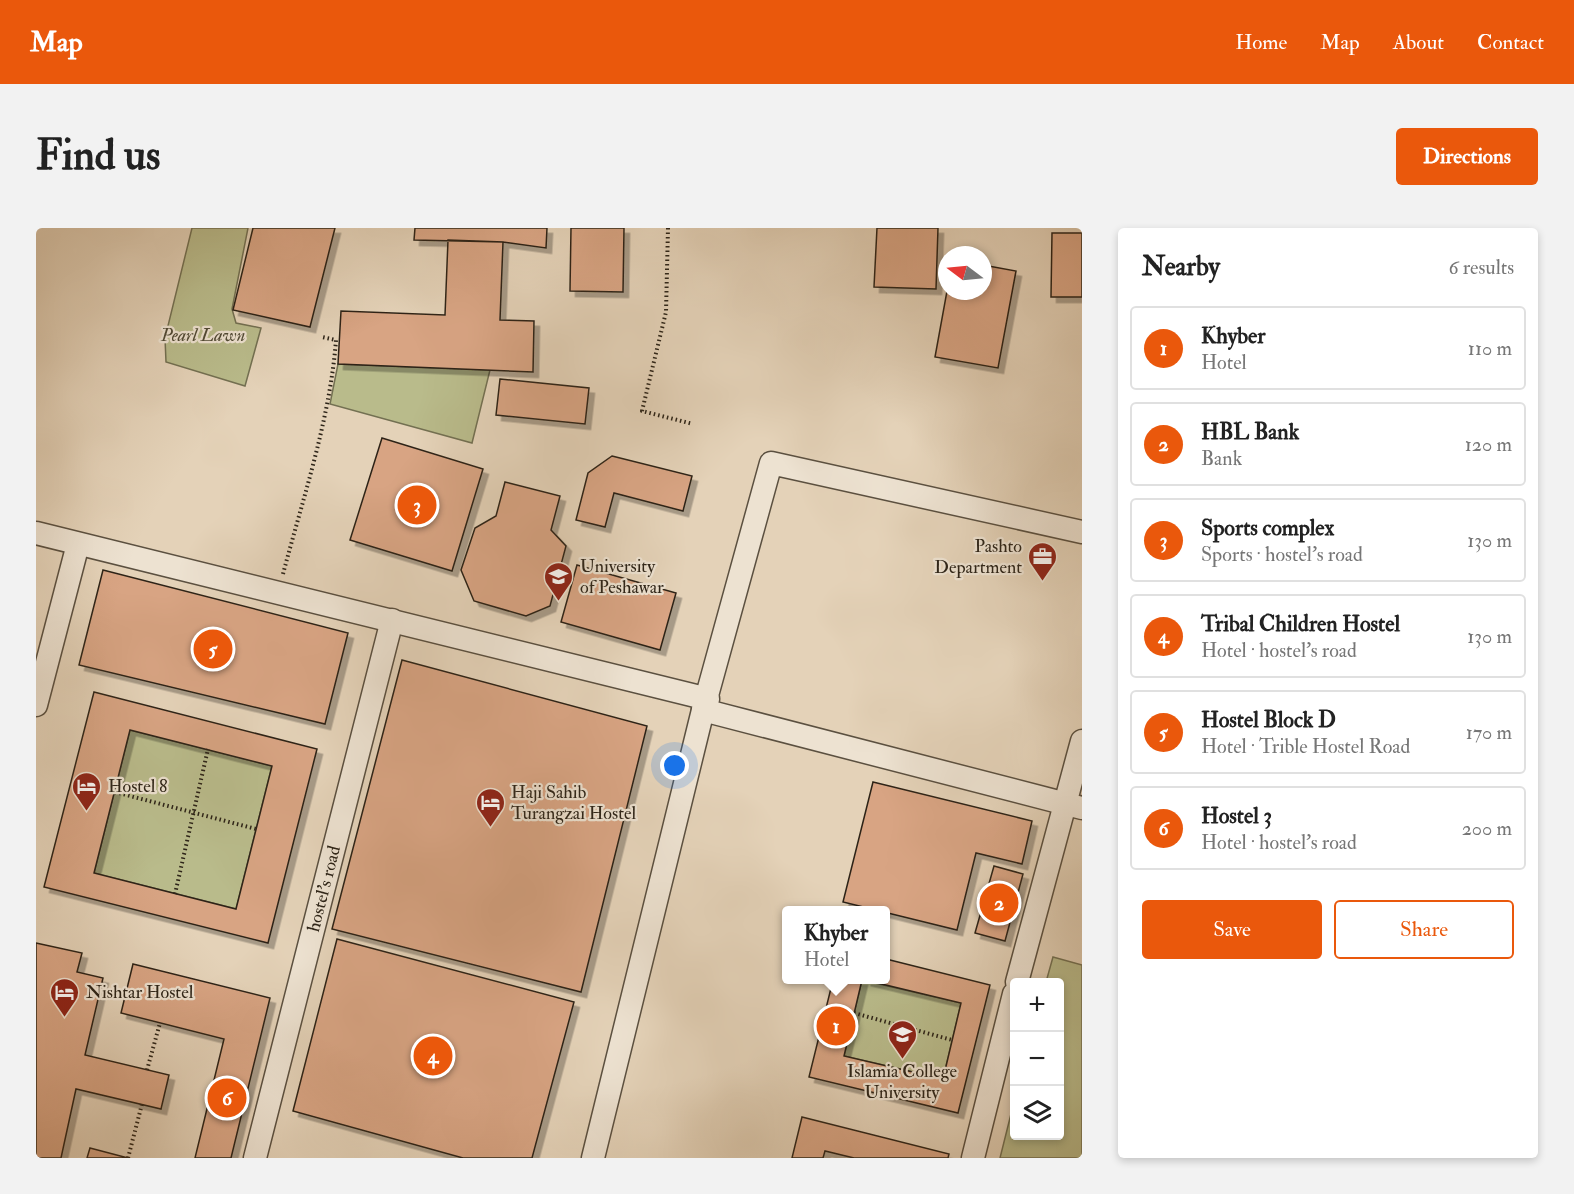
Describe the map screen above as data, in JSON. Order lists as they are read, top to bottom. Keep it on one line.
{"streets":{"street":["hostel's road"]},"parks":["Pearl Lawn"],"places":{"office":["Pashto Department"],"school or university":["University of Peshawar","Islamia College University"],"hotel":["Hostel 8","Haji Sahib Turangzai Hostel","Nishtar Hostel"]},"north":"left","page":{"header":"Map","nav":["Home","Map","About","Contact"],"buttons":["Directions",["Save","Share"]],"title":"Find us","heading":["Nearby","6 results"],"list":[{"mark":"1","name":"Khyber","note":"Hotel","value":"110 m"},{"mark":"2","name":"HBL Bank","note":"Bank","value":"120 m"},{"mark":"3","name":"Sports complex","note":"Sports · hostel's road","value":"130 m"},{"mark":"4","name":"Tribal Children Hostel","note":"Hotel · hostel's road","value":"130 m"},{"mark":"5","name":"Hostel Block D","note":"Hotel · Trible Hostel Road","value":"170 m"},{"mark":"6","name":"Hostel 3","note":"Hotel · hostel's road","value":"200 m"}],"pins":["3","5","2","1","4","6"],"popup":["Khyber","Hotel"],"map_buttons":["+","−"]}}
